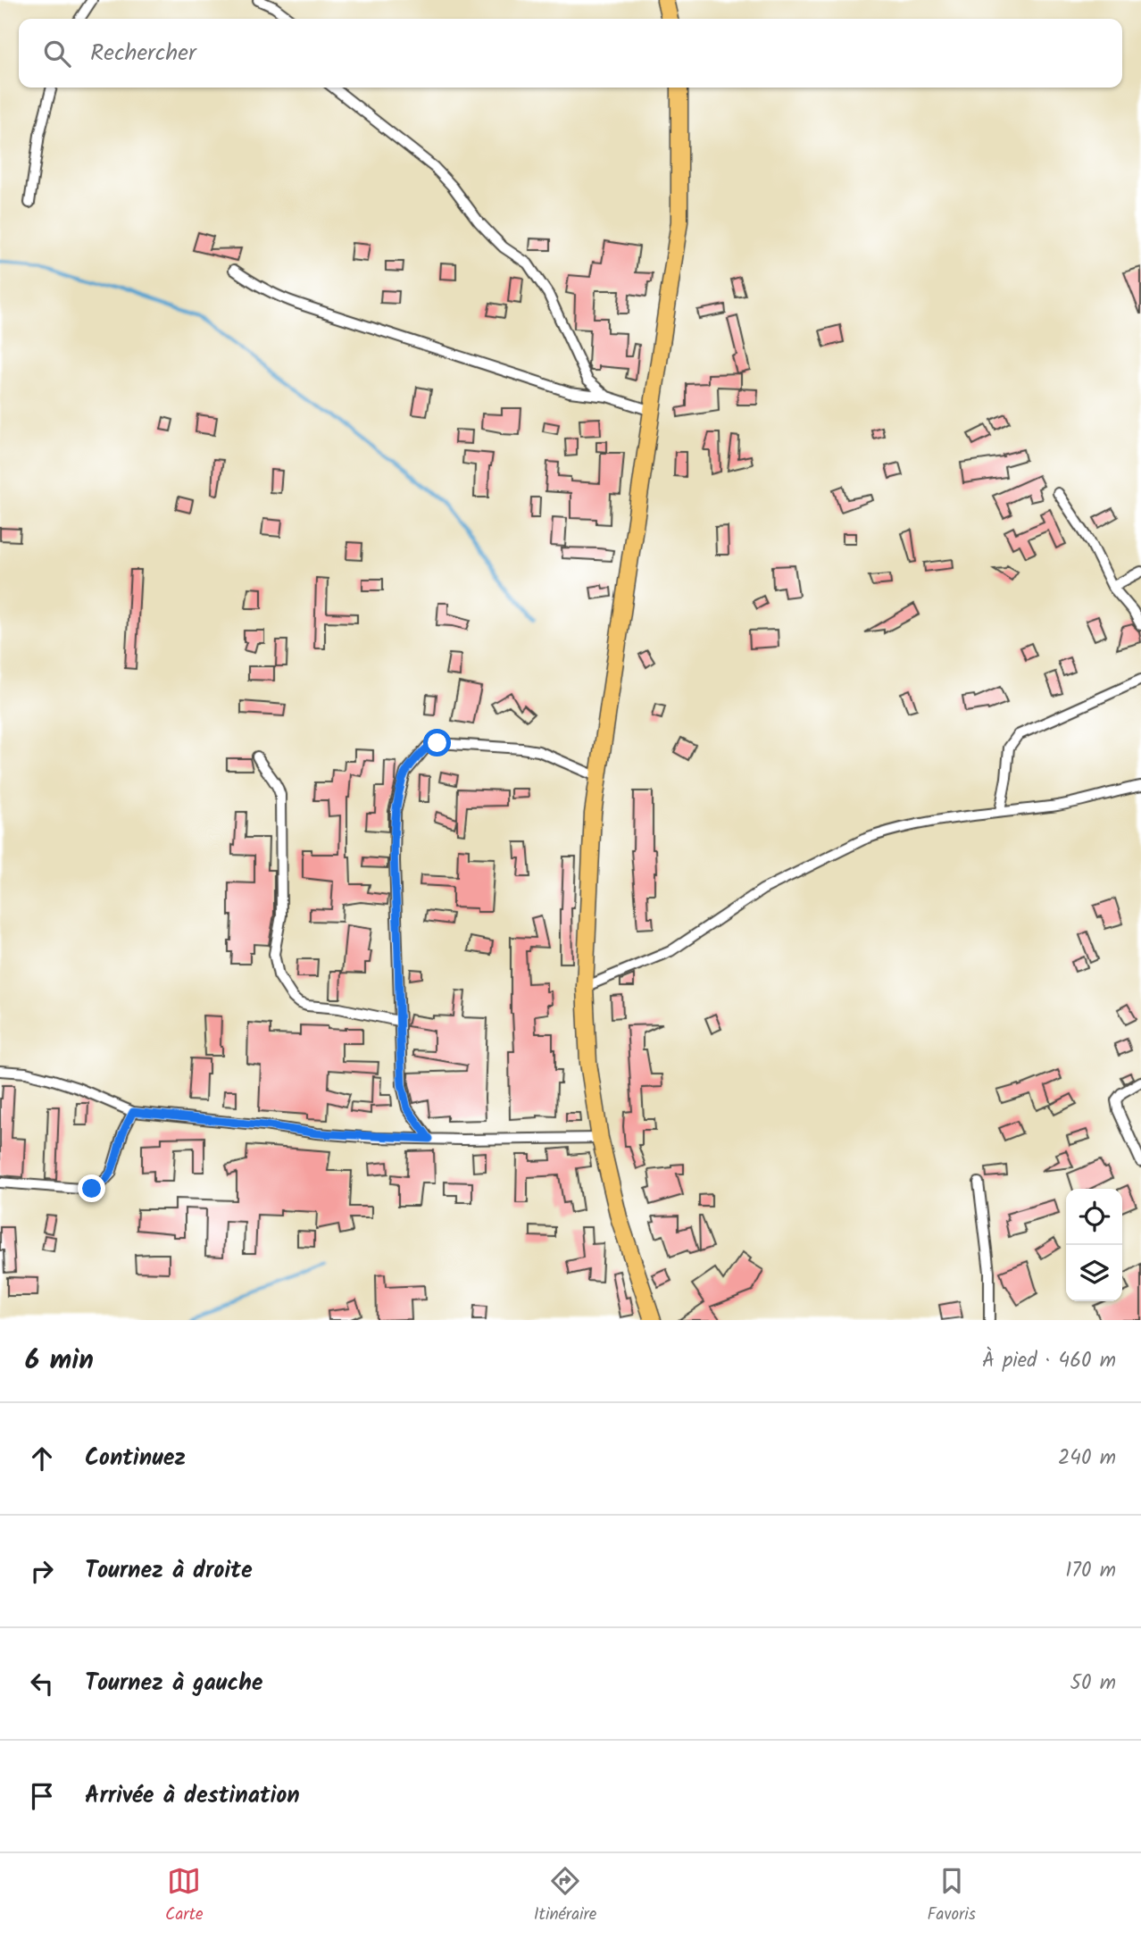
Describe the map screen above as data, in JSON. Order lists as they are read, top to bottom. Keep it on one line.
{"page":{"search":"Rechercher","heading":["6 min","À pied · 460 m"],"list":[["Continuez","240 m"],["Tournez à droite","170 m"],["Tournez à gauche","50 m"],"Arrivée à destination"],"nav":["Carte","Itinéraire","Favoris"]}}
